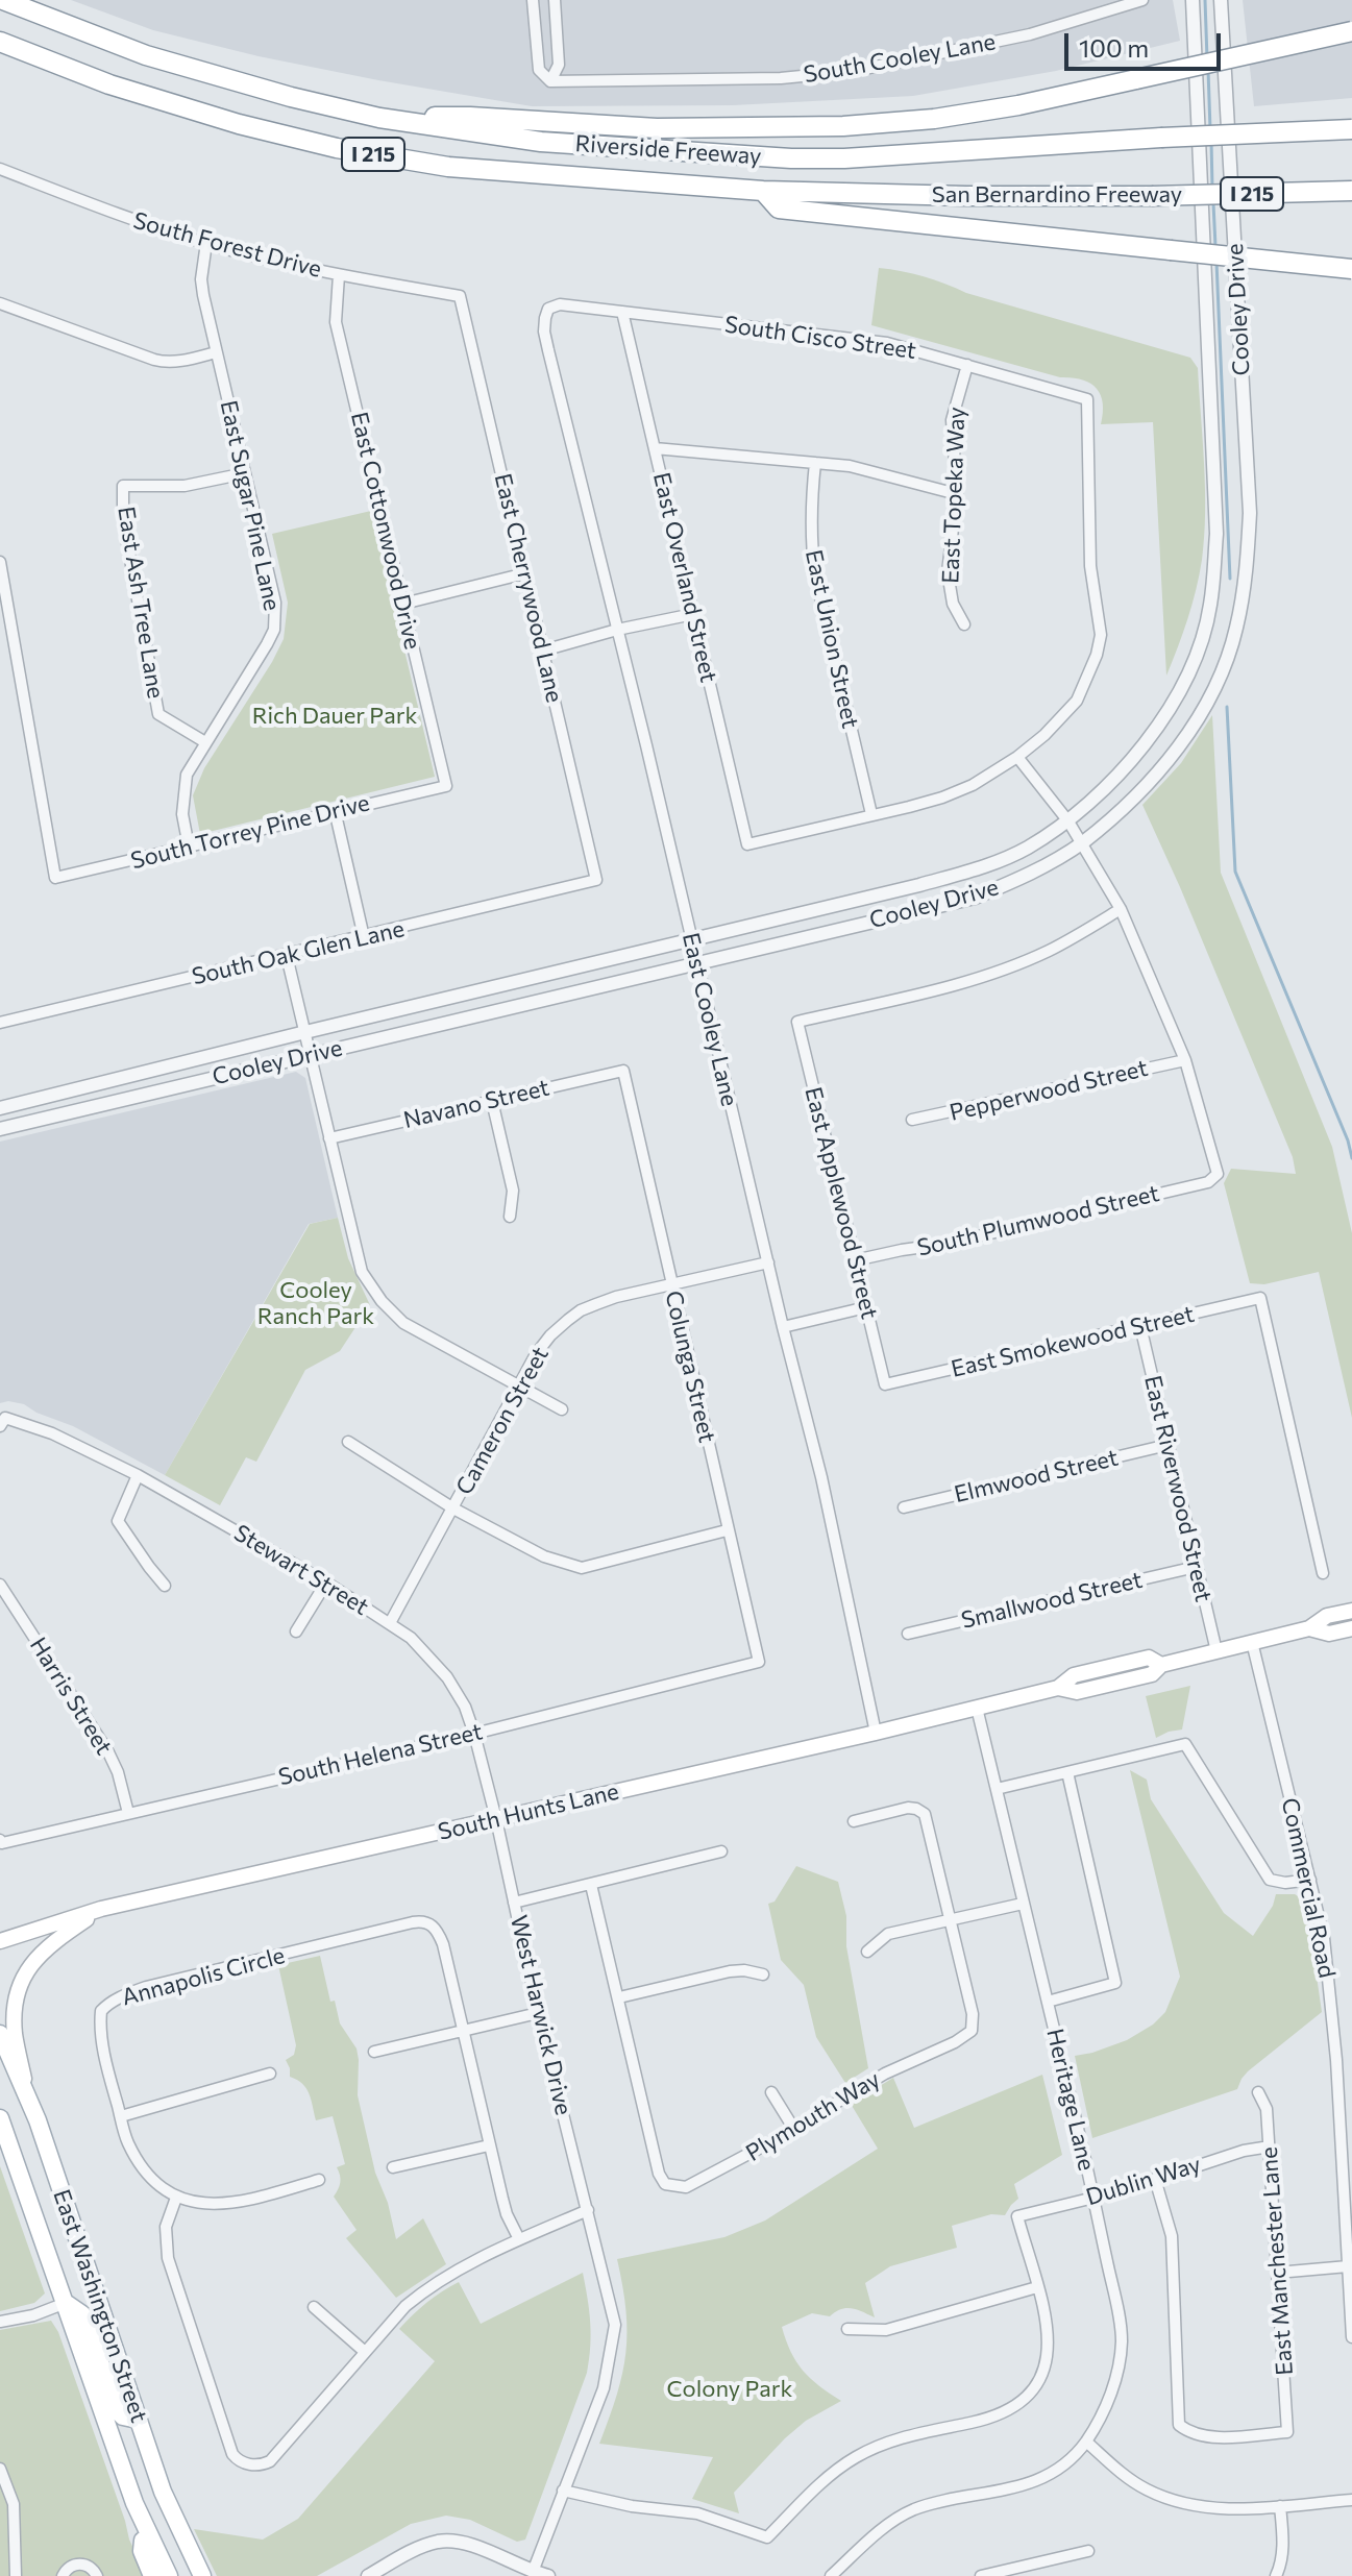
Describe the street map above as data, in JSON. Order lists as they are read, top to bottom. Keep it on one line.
{"streets":{"highway":["Riverside Freeway","I 215","San Bernardino Freeway"],"main road":["South Hunts Lane","East Washington Street"],"street":["South Cooley Lane","South Forest Drive","Cooley Drive","South Cisco Street","East Topeka Way","East Sugar Pine Lane","East Cottonwood Drive","East Overland Street","East Cherrywood Lane","East Ash Tree Lane","East Union Street","South Torrey Pine Drive","South Oak Glen Lane","East Cooley Lane","Pepperwood Street","Navano Street","East Applewood Street","South Plumwood Street","East Smokewood Street","Colunga Street","Cameron Street","Elmwood Street","East Riverwood Street","Stewart Street","Smallwood Street","Harris Street","South Helena Street","Commercial Road","Annapolis Circle","West Harwick Drive","Heritage Lane","Plymouth Way","Dublin Way","East Manchester Lane"]},"crossings":[["Riverside Freeway","San Bernardino Freeway"],["South Forest Drive","East Sugar Pine Lane"],["South Forest Drive","East Cottonwood Drive"],["South Forest Drive","East Cherrywood Lane"],["Cooley Drive","East Cooley Lane"],["South Cisco Street","East Topeka Way"],["South Cisco Street","East Overland Street"],["South Cisco Street","East Cooley Lane"],["East Sugar Pine Lane","East Ash Tree Lane"],["East Sugar Pine Lane","South Torrey Pine Drive"],["East Cottonwood Drive","South Torrey Pine Drive"],["East Overland Street","East Union Street"],["East Cherrywood Lane","South Oak Glen Lane"],["East Cooley Lane","Cameron Street"],["East Cooley Lane","South Hunts Lane"],["Pepperwood Street","South Plumwood Street"],["Navano Street","Colunga Street"],["East Applewood Street","South Plumwood Street"],["East Applewood Street","East Smokewood Street"],["East Smokewood Street","East Riverwood Street"],["Colunga Street","Cameron Street"],["Colunga Street","South Helena Street"],["Cameron Street","Stewart Street"],["Elmwood Street","East Riverwood Street"],["East Riverwood Street","Smallwood Street"],["East Riverwood Street","South Hunts Lane"],["Stewart Street","South Helena Street"],["Stewart Street","South Hunts Lane"],["Stewart Street","West Harwick Drive"],["Harris Street","South Helena Street"],["South Hunts Lane","Commercial Road"],["South Hunts Lane","West Harwick Drive"],["Heritage Lane","Dublin Way"],["Dublin Way","East Manchester Lane"]],"parks":["Rich Dauer Park","Cooley Ranch Park","Colony Park"],"scale_bar":"100 m"}
